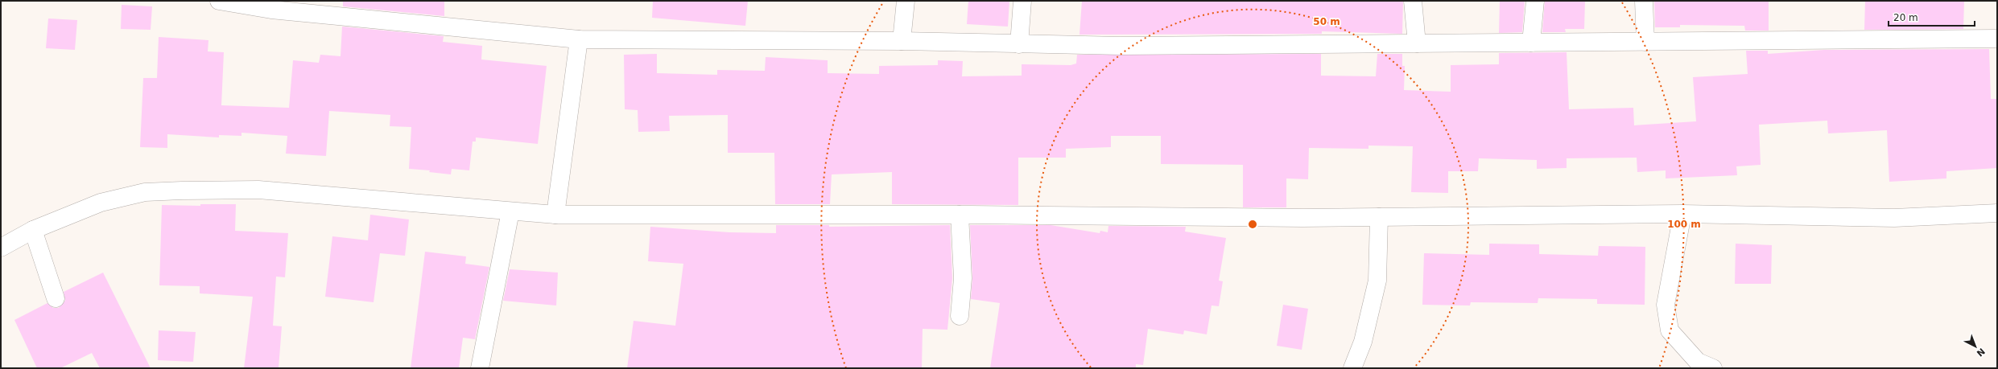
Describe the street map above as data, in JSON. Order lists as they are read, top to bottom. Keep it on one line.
{"scale_bar":"20 m","north":"bottom right","rings":["50 m","100 m"]}
